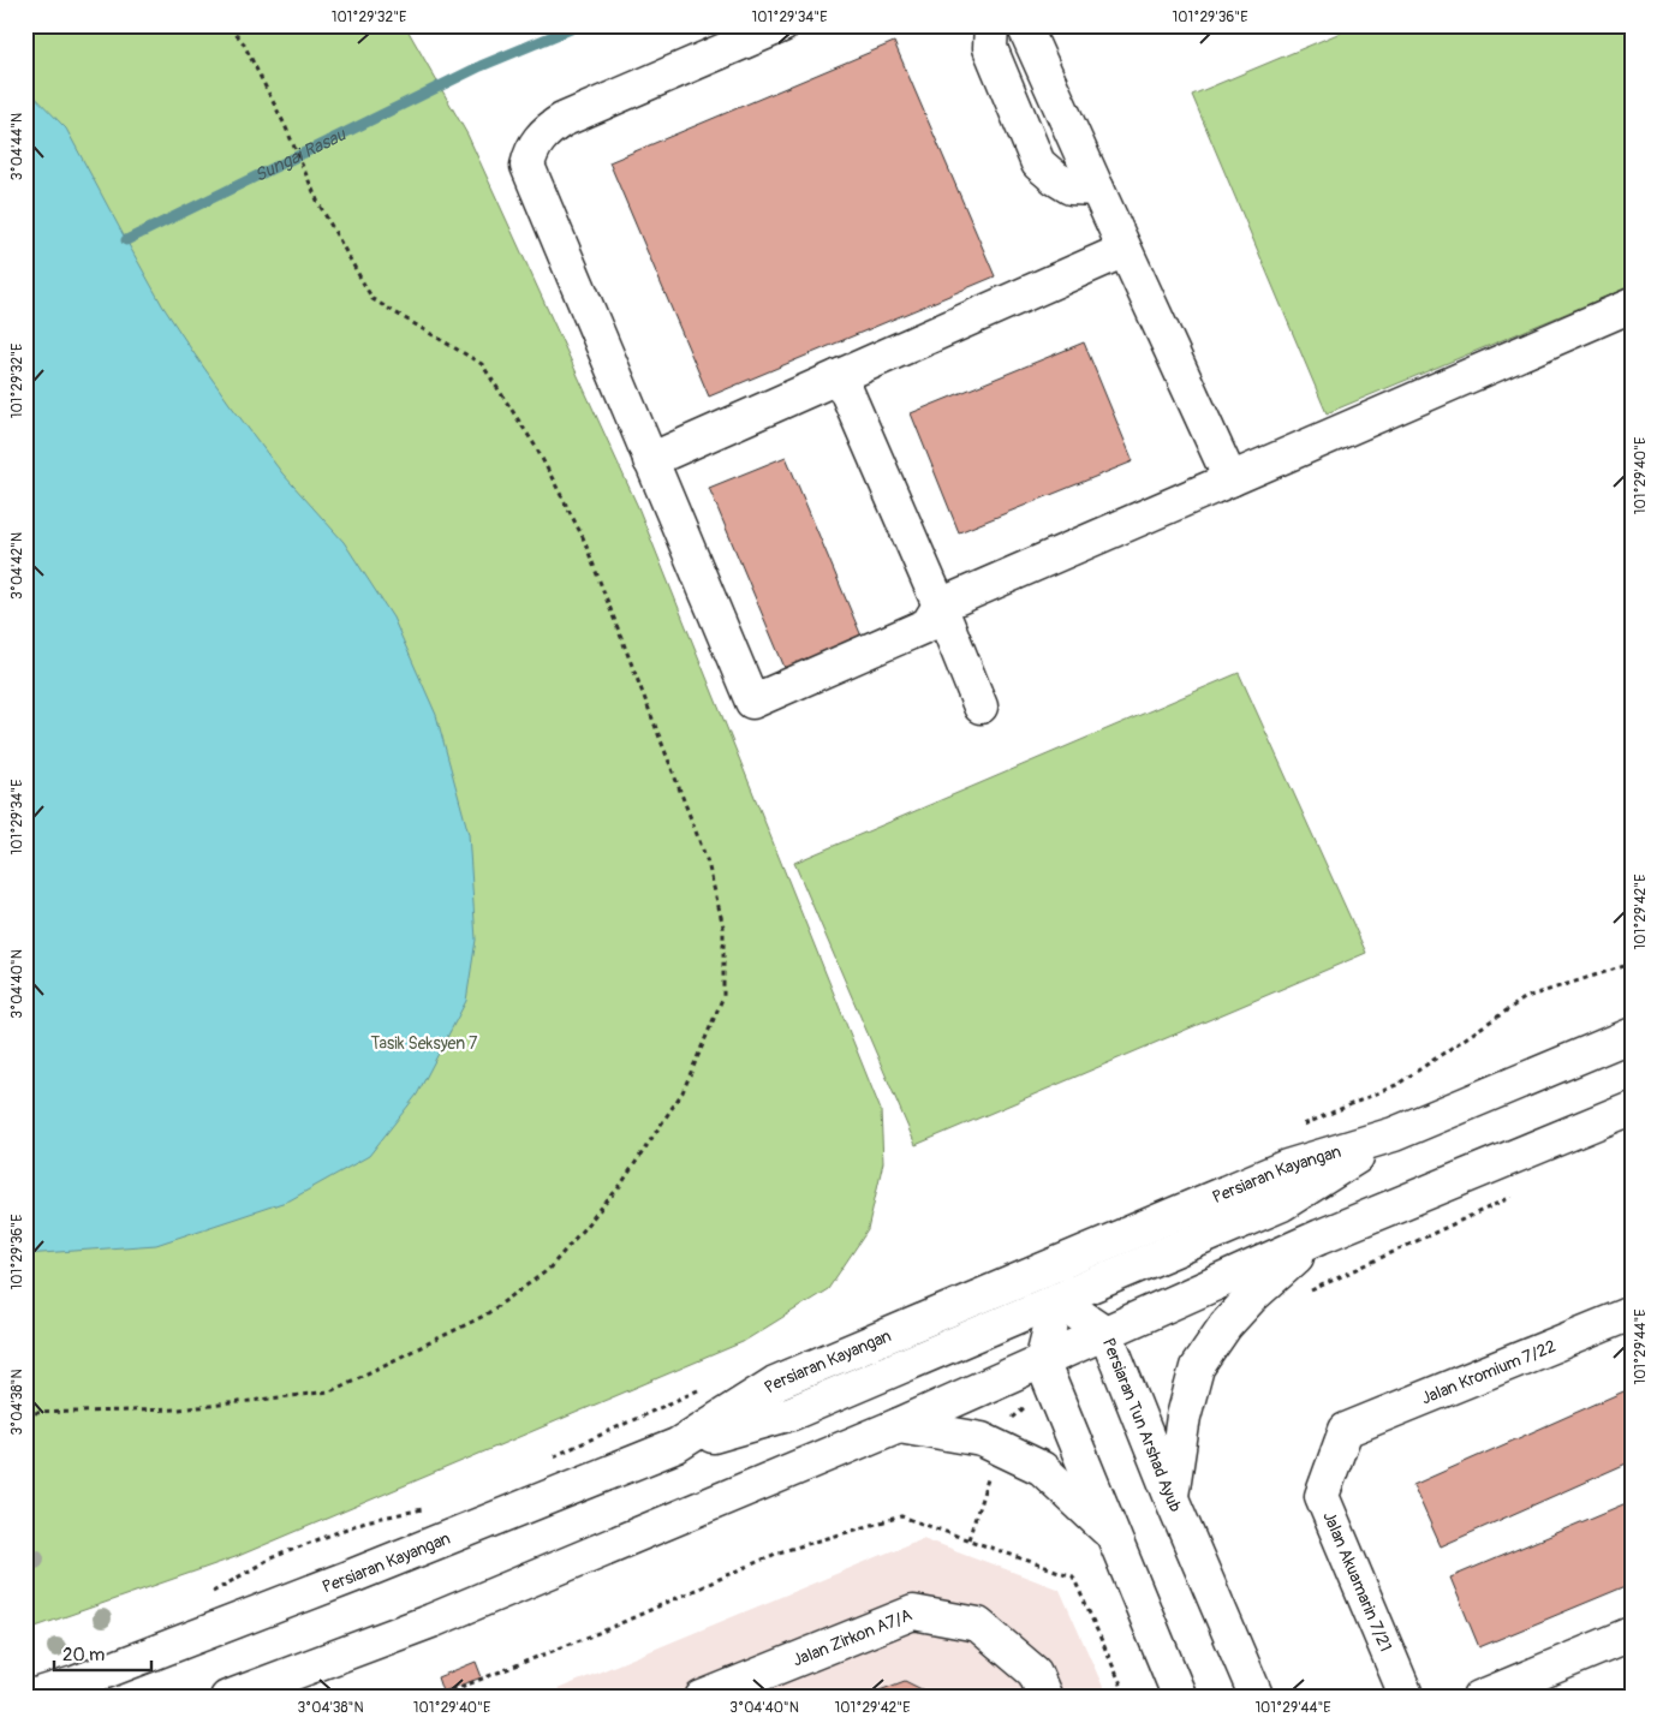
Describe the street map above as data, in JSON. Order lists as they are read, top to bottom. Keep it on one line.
{"streets":{"main road":["Persiaran Kayangan","Jalan Kromium 7/22","Persiaran Tun Arshad Ayub","Jalan Akuamarin 7/21","Jalan Zirkon A7/A"]},"crossings":[["Jalan Kromium 7/22","Jalan Akuamarin 7/21"]],"water":["Sungai Rasau"],"parks":["Tasik Seksyen 7"],"scale_bar":"20 m","coordinates":["101°29'32\"E","101°29'34\"E","101°29'36\"E","3°04'44\"N","101°29'40\"E","3°04'42\"N","101°29'42\"E","3°04'40\"N","101°29'44\"E","3°04'38\"N"]}
